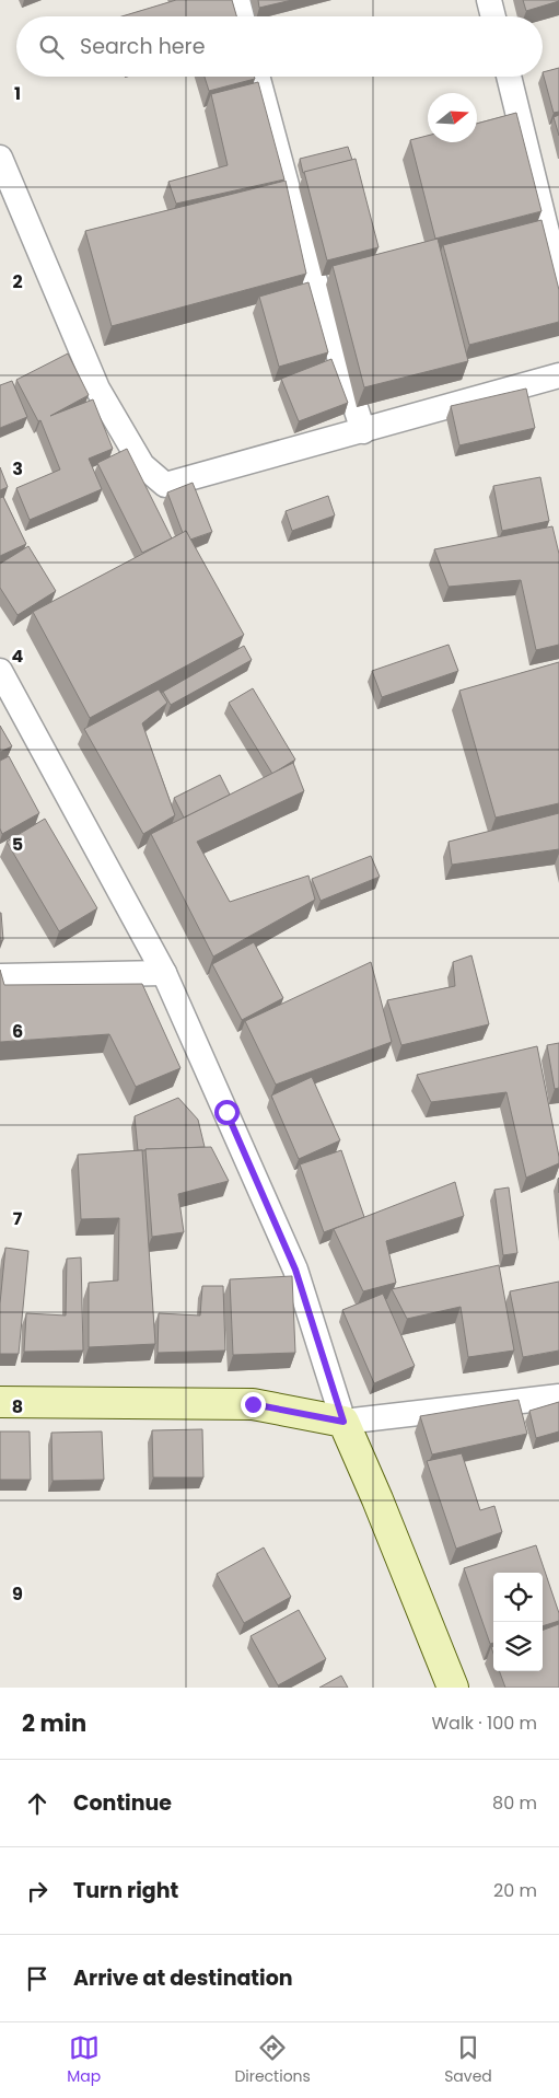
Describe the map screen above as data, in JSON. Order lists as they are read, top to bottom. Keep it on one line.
{"north":"right","page":{"search":"Search here","heading":["2 min","Walk · 100 m"],"list":[["Continue","80 m"],["Turn right","20 m"],"Arrive at destination"],"nav":["Map","Directions","Saved"]},"grid":{"rows":["1","2","3","4","5","6","7","8","9"]}}
